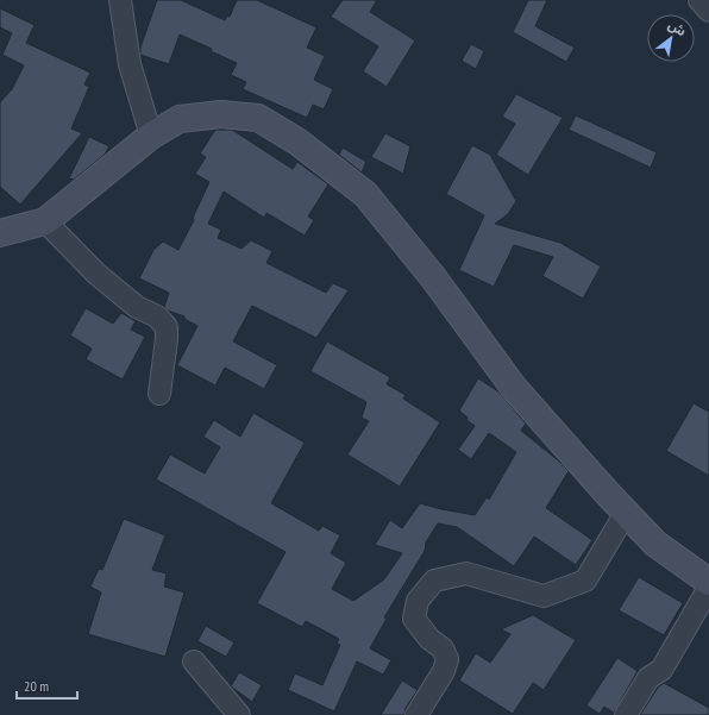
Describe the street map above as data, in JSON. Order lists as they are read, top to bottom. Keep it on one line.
{"scale_bar":"20 m","north":"top right"}
